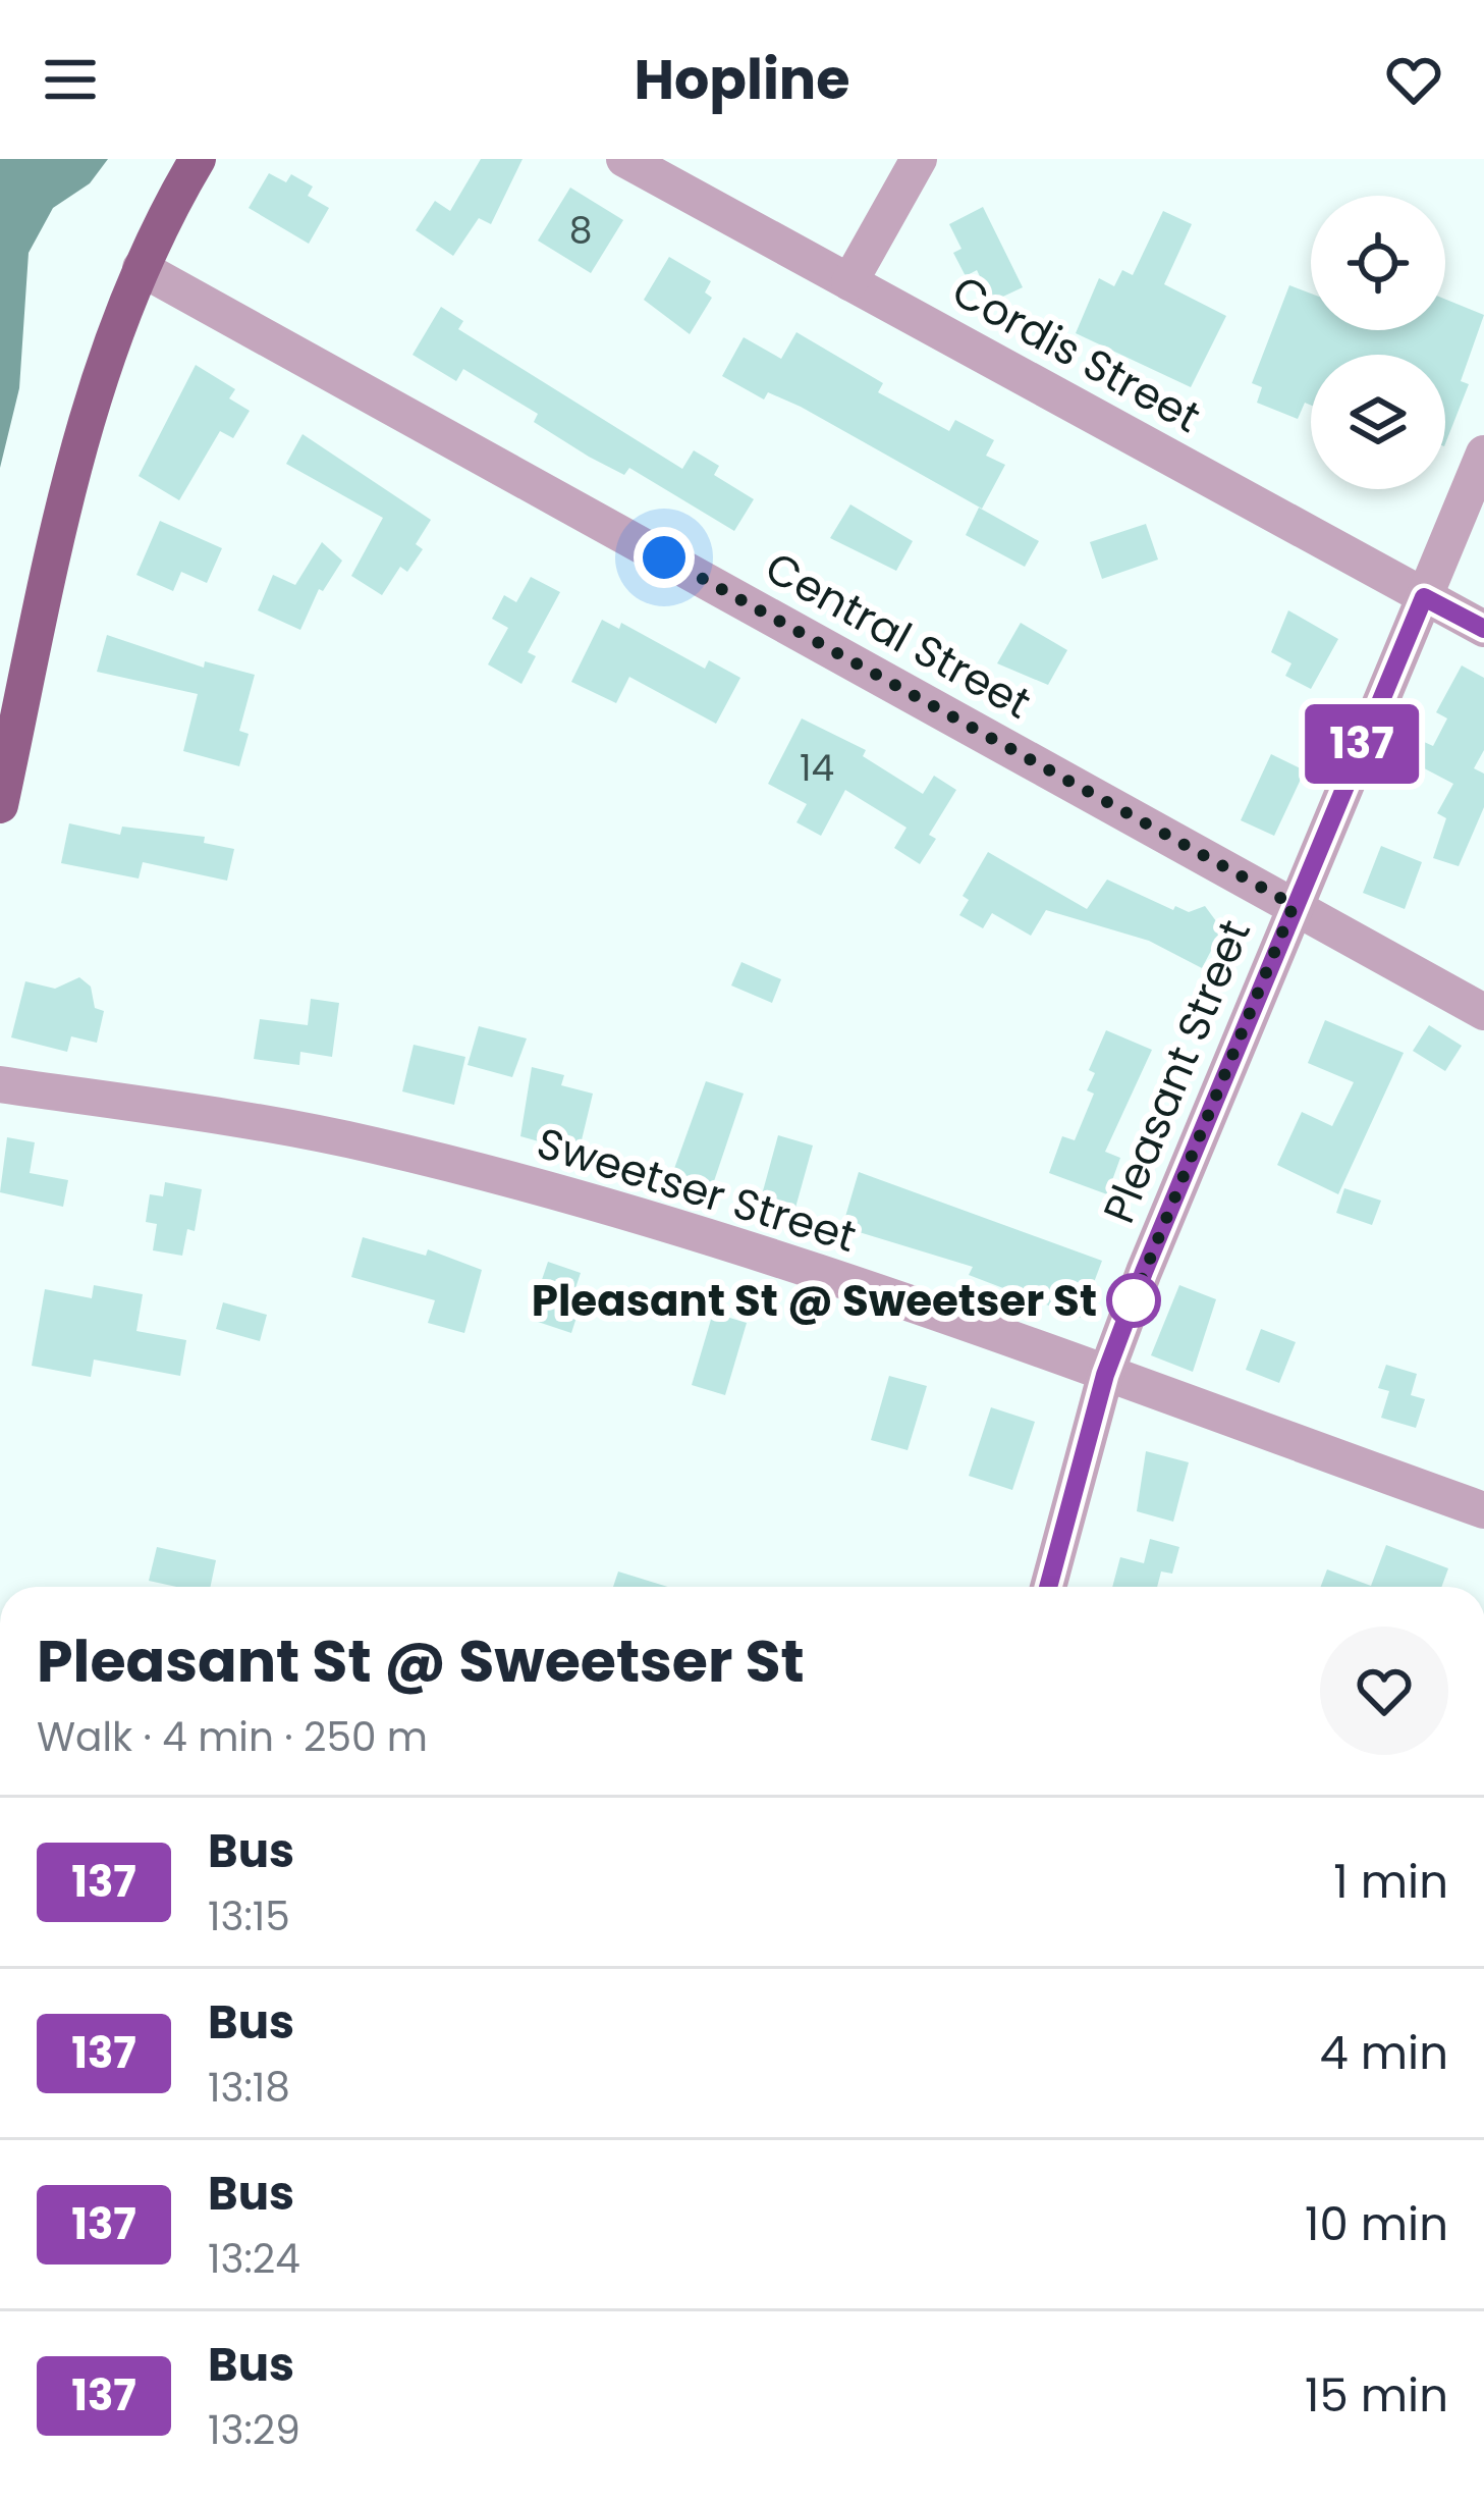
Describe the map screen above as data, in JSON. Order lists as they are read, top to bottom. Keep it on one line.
{"streets":{"street":["Cordis Street","Central Street","Pleasant Street","Sweetser Street"]},"crossings":[["Cordis Street","Pleasant Street"],["Central Street","Pleasant Street"],["Pleasant Street","Sweetser Street"]],"places":["Pleasant St @ Sweetser St"],"lines":["bus line 137"],"house_numbers":["8","14"],"page":{"header":"Hopline","on_map":"137","heading":["Pleasant St @ Sweetser St","Walk · 4 min · 250 m"],"list":[{"mark":"137","name":"Bus","note":"13:15","value":"1 min"},{"mark":"137","name":"Bus","note":"13:18","value":"4 min"},{"mark":"137","name":"Bus","note":"13:24","value":"10 min"},{"mark":"137","name":"Bus","note":"13:29","value":"15 min"}]}}
